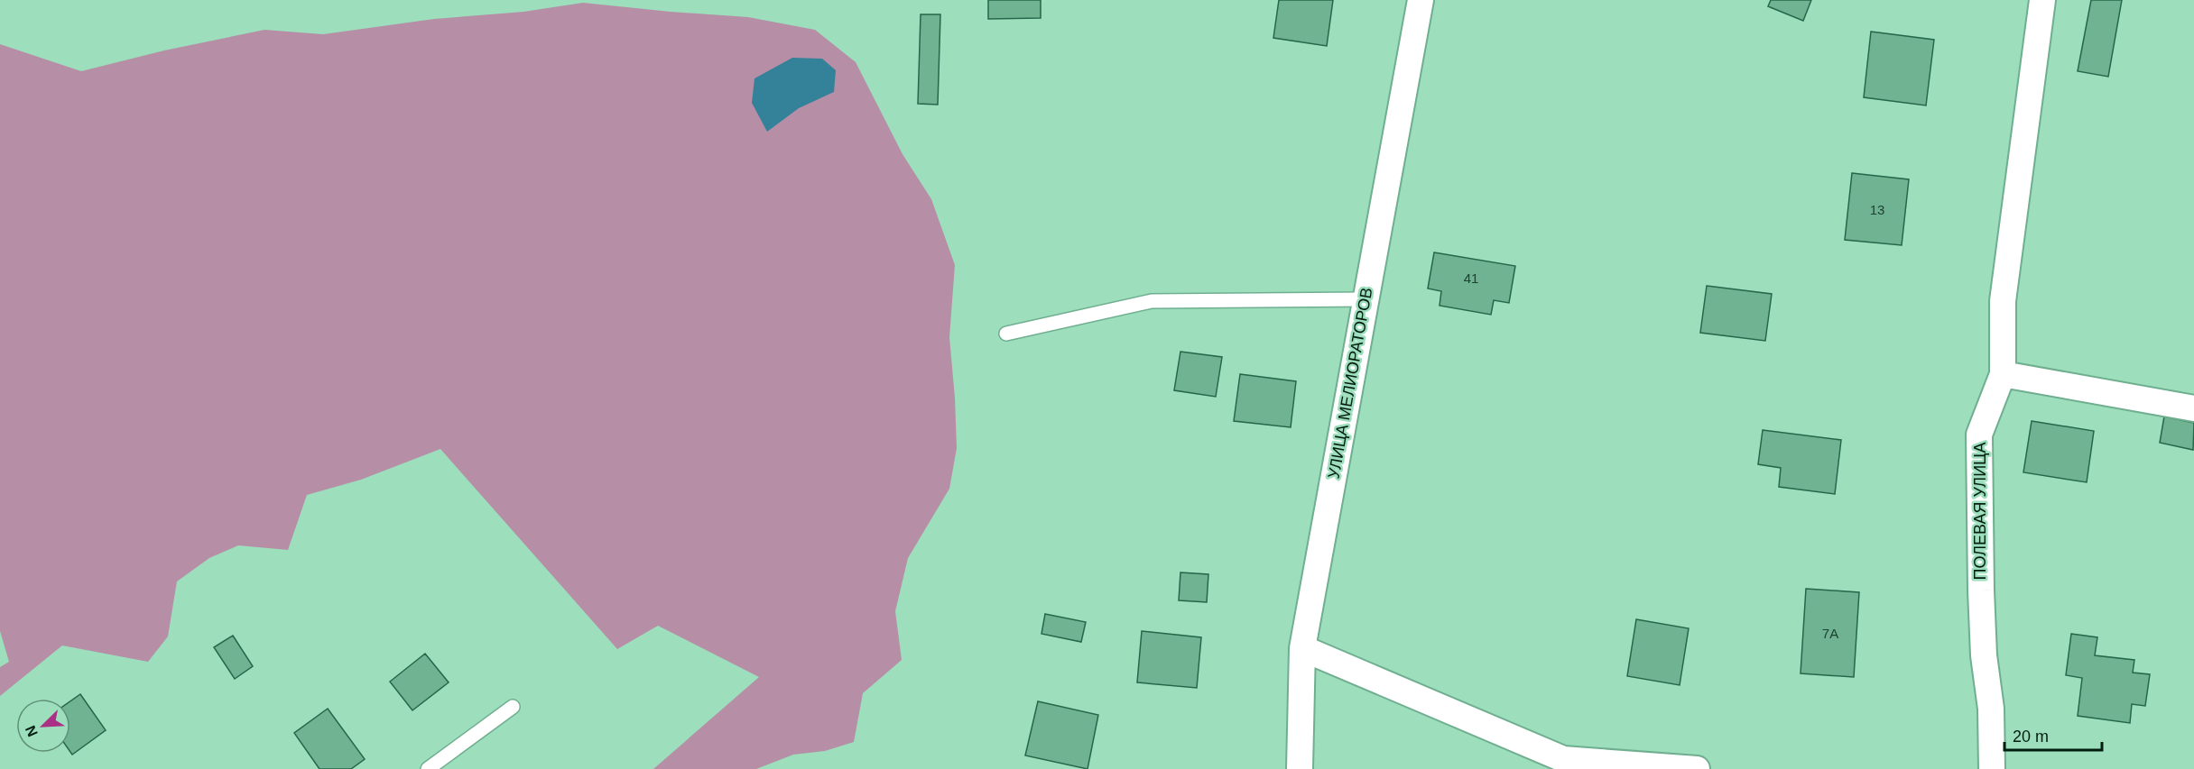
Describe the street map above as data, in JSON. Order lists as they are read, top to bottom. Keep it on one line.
{"streets":{"street":["УЛИЦА МЕЛИОРАТОРОВ","ПОЛЕВАЯ УЛИЦА"]},"house_numbers":["13","41","7А"],"scale_bar":"20 m","north":"bottom left"}
